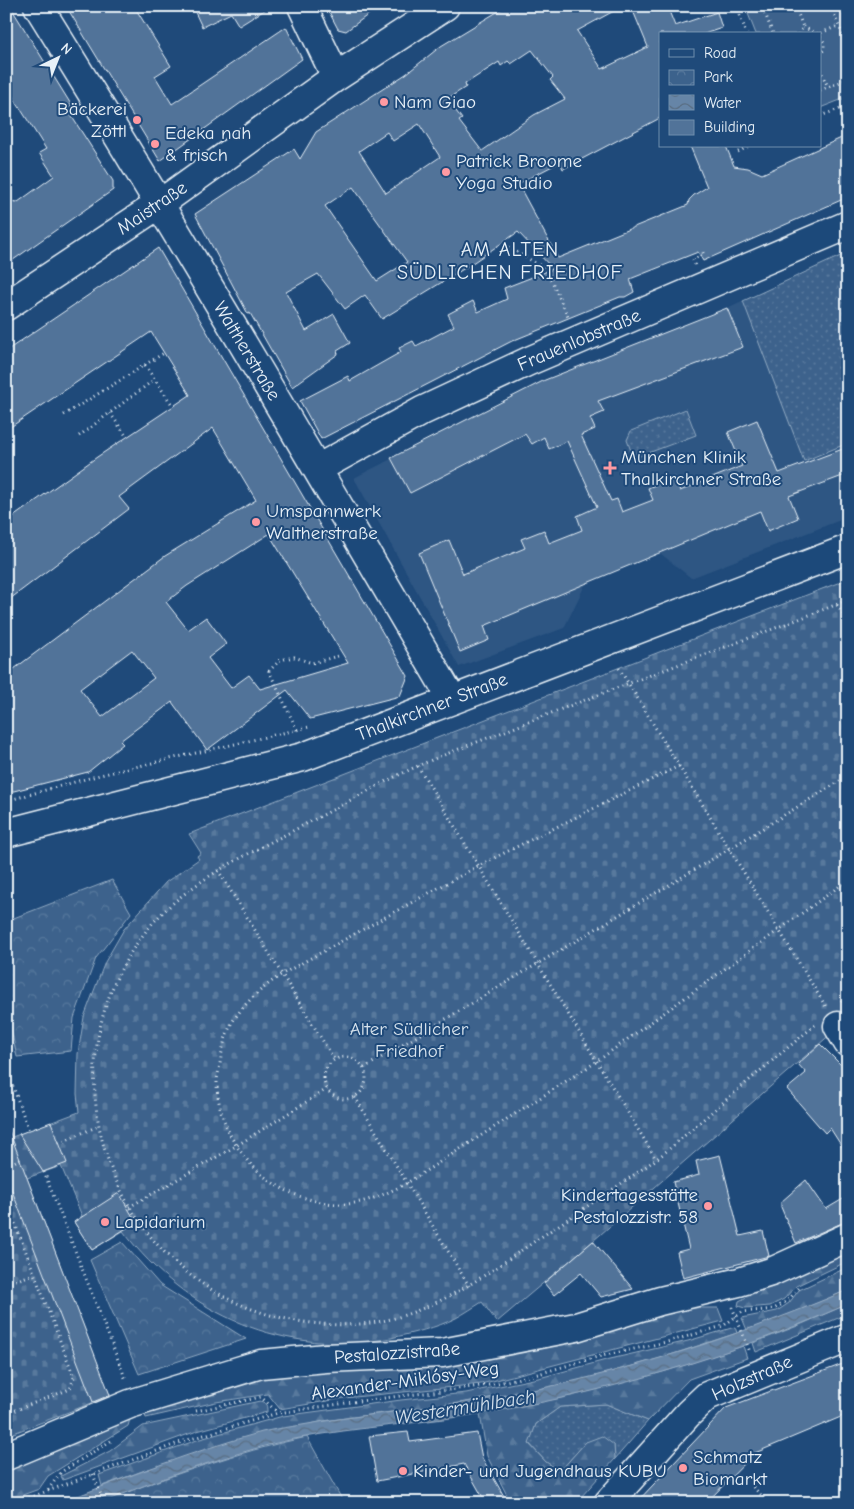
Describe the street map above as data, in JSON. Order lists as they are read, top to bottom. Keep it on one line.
{"streets":{"street":["Maistraße","Frauenlobstraße","Waltherstraße","Thalkirchner Straße","Pestalozzistraße","Holzstraße"],"path":["Alexander-Miklósy-Weg"]},"crossings":[["Maistraße","Waltherstraße"],["Frauenlobstraße","Waltherstraße"],["Waltherstraße","Thalkirchner Straße"]],"districts":["AM ALTEN SÜDLICHEN FRIEDHOF"],"water":["Westermühlbach"],"parks":["Alter Südlicher Friedhof"],"places":{"other":["Nam Giao","Bäckerei Zöttl","Edeka nah & frisch","Patrick Broome Yoga Studio","Umspannwerk Waltherstraße","Kindertagesstätte Pestalozzistr. 58","Lapidarium","Schmatz Biomarkt","Kinder- und Jugendhaus KUBU"],"health":["München Klinik Thalkirchner Straße"]},"legend":["Road","Park","Water","Building"],"north":"top right"}
